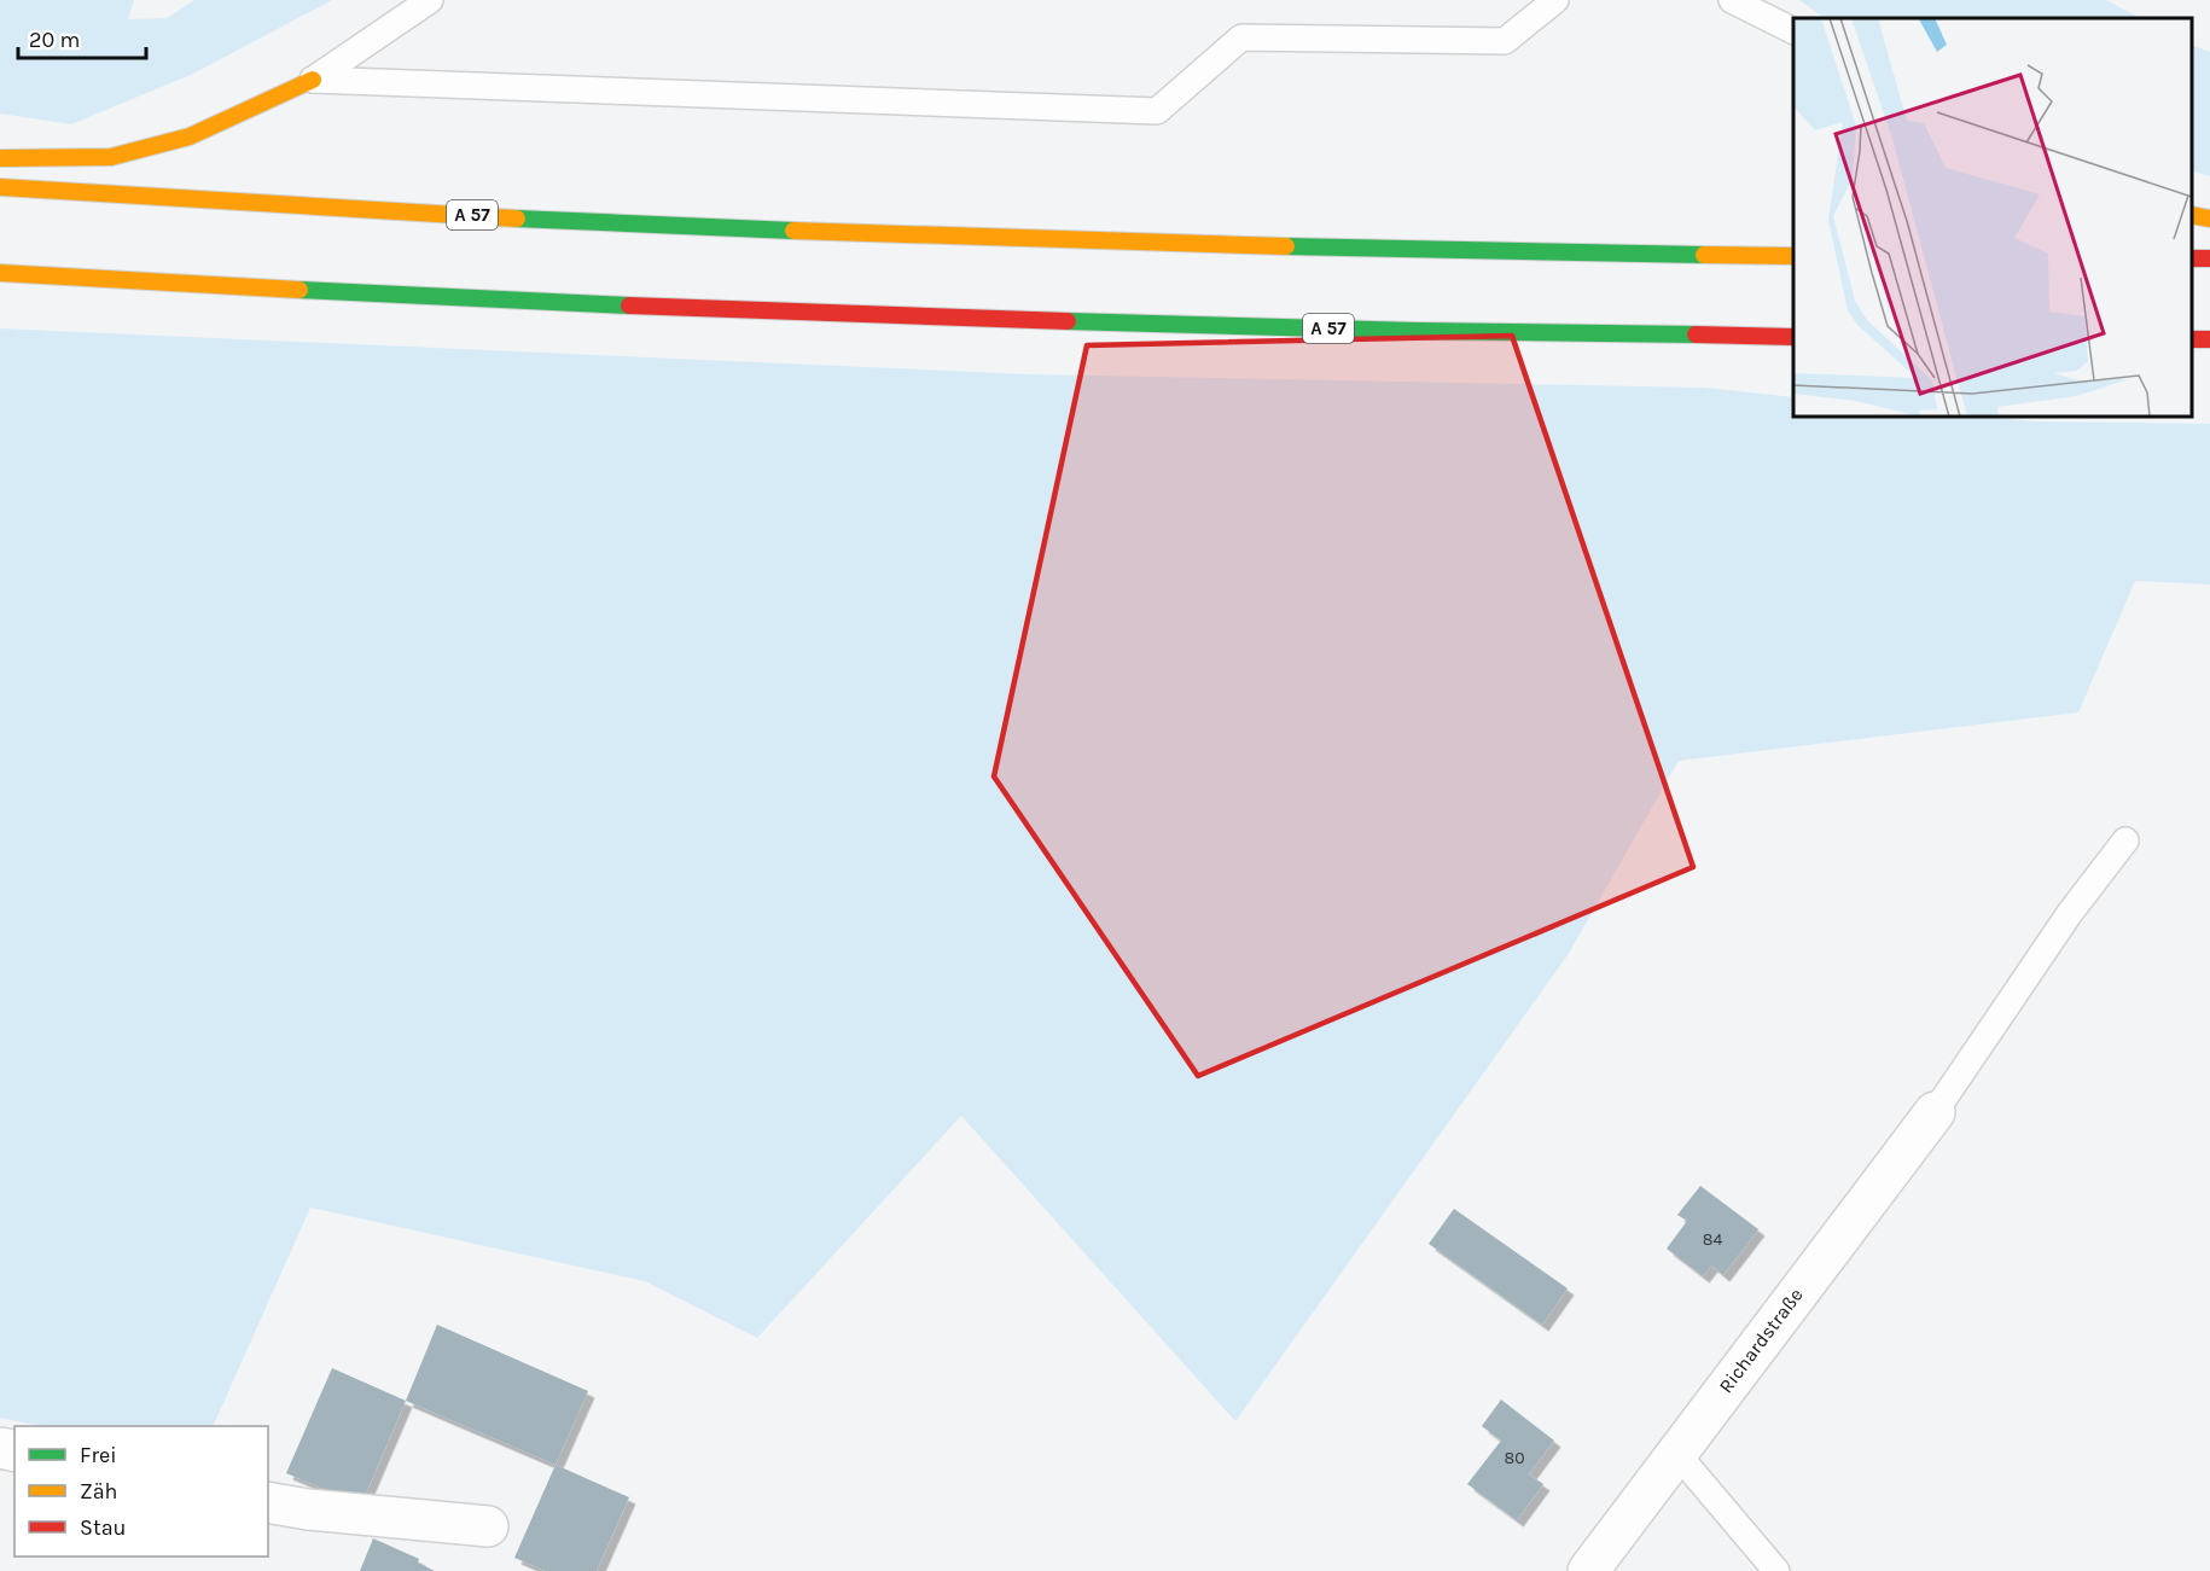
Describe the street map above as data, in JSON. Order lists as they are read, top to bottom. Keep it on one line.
{"streets":{"highway":["A 57"],"street":["Richardstraße"]},"house_numbers":["84","80"],"legend":["Frei","Zäh","Stau"],"scale_bar":"20 m"}
